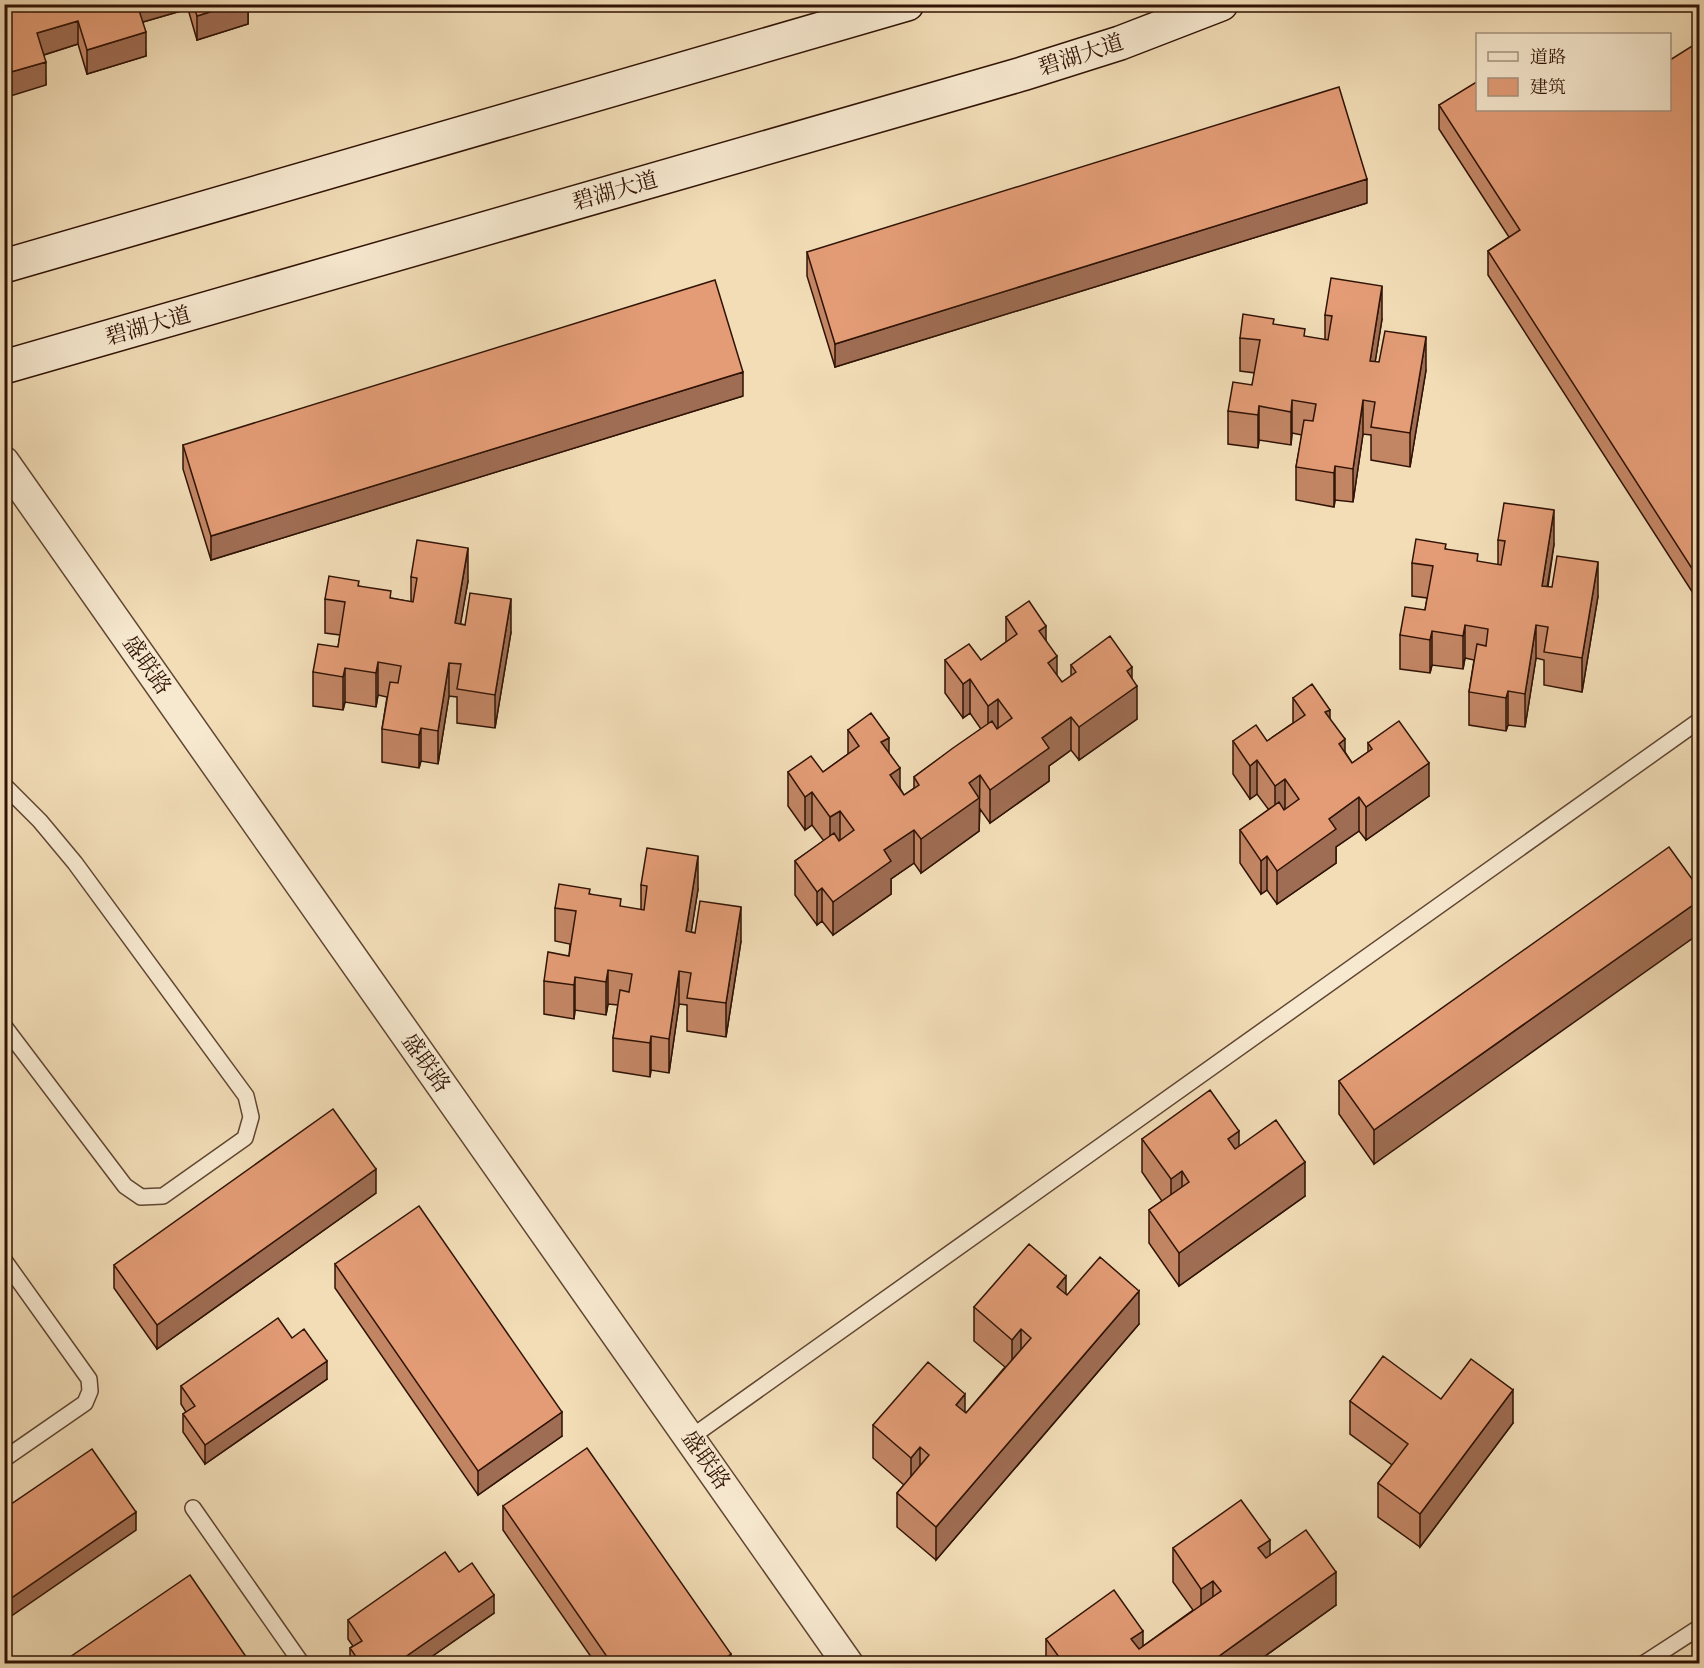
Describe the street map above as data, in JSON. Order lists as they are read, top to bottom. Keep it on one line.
{"streets":{"street":["碧湖大道","盛联路"]},"legend":["道路","建筑"]}
